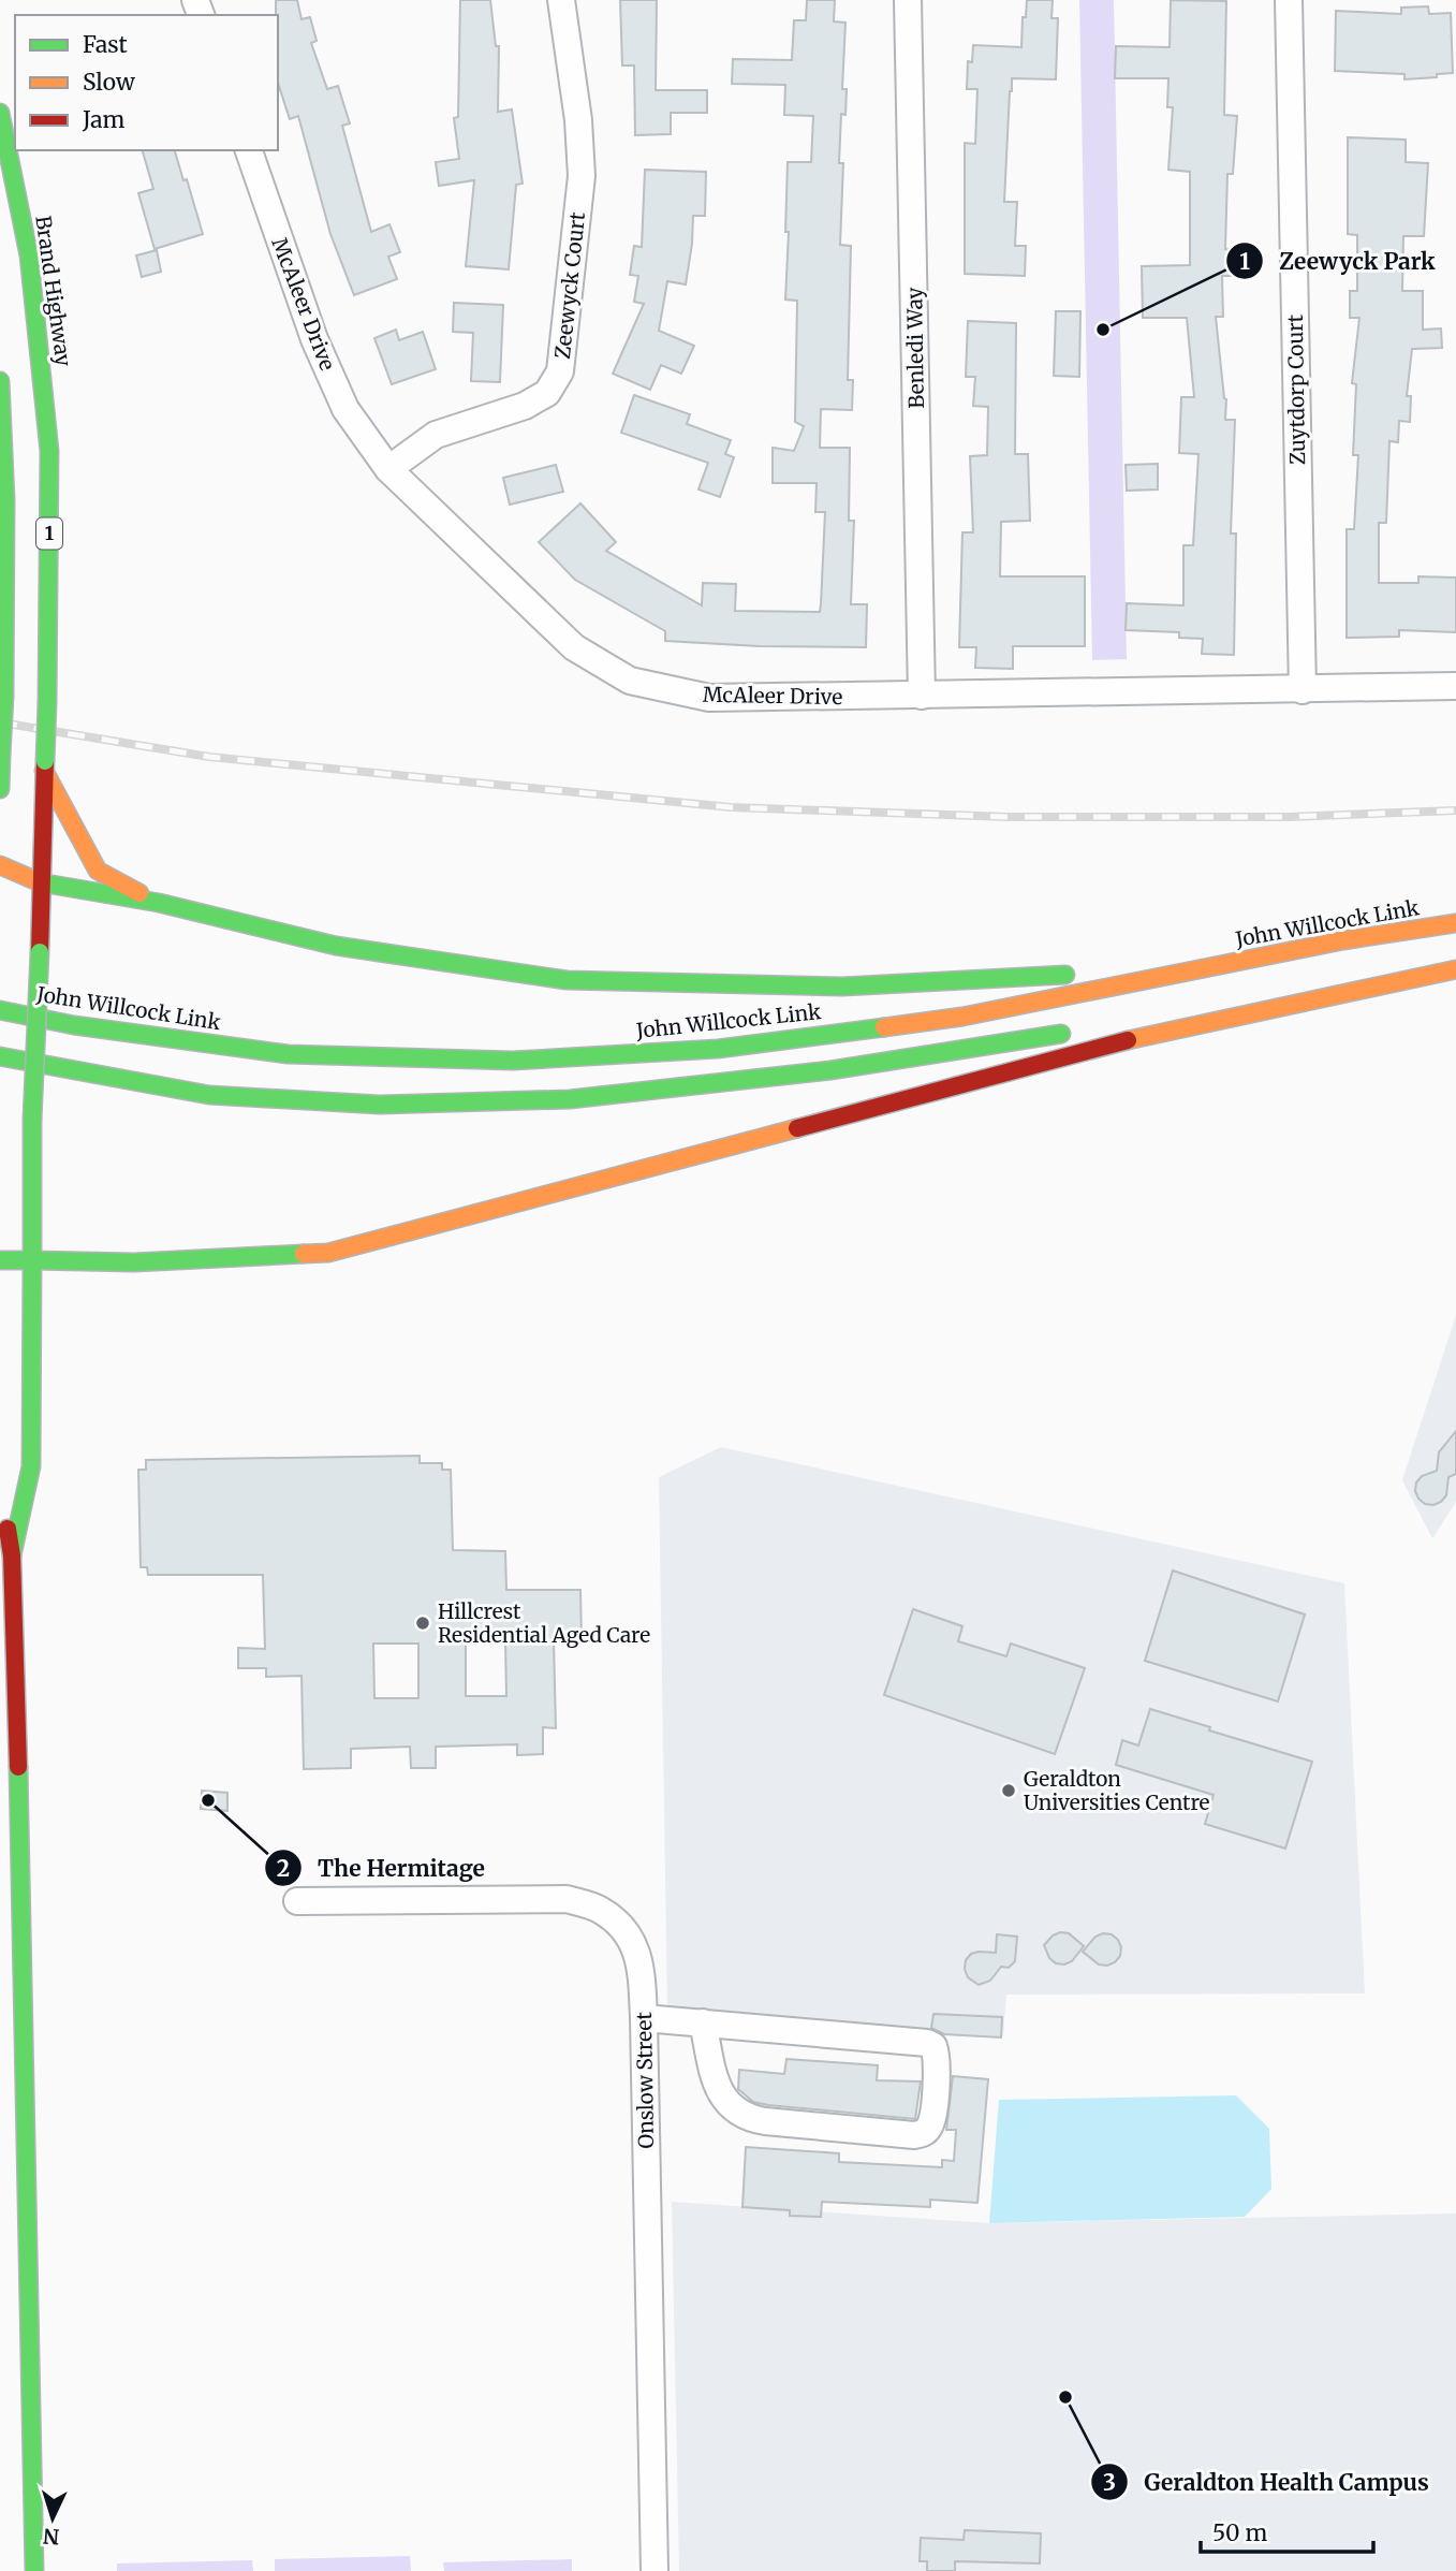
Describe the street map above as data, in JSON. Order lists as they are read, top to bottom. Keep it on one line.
{"streets":{"main road":["Brand Highway","1","John Willcock Link"],"street":["Zeewyck Court","McAleer Drive","Benledi Way","Zuytdorp Court","Onslow Street"]},"crossings":[["Zeewyck Court","McAleer Drive"],["Brand Highway","1"],["McAleer Drive","Benledi Way"],["McAleer Drive","Zuytdorp Court"]],"places":["Zeewyck Park","Hillcrest Residential Aged Care","Geraldton Universities Centre","The Hermitage","Geraldton Health Campus"],"legend":["Fast","Slow","Jam"],"scale_bar":"50 m","north":"bottom"}
